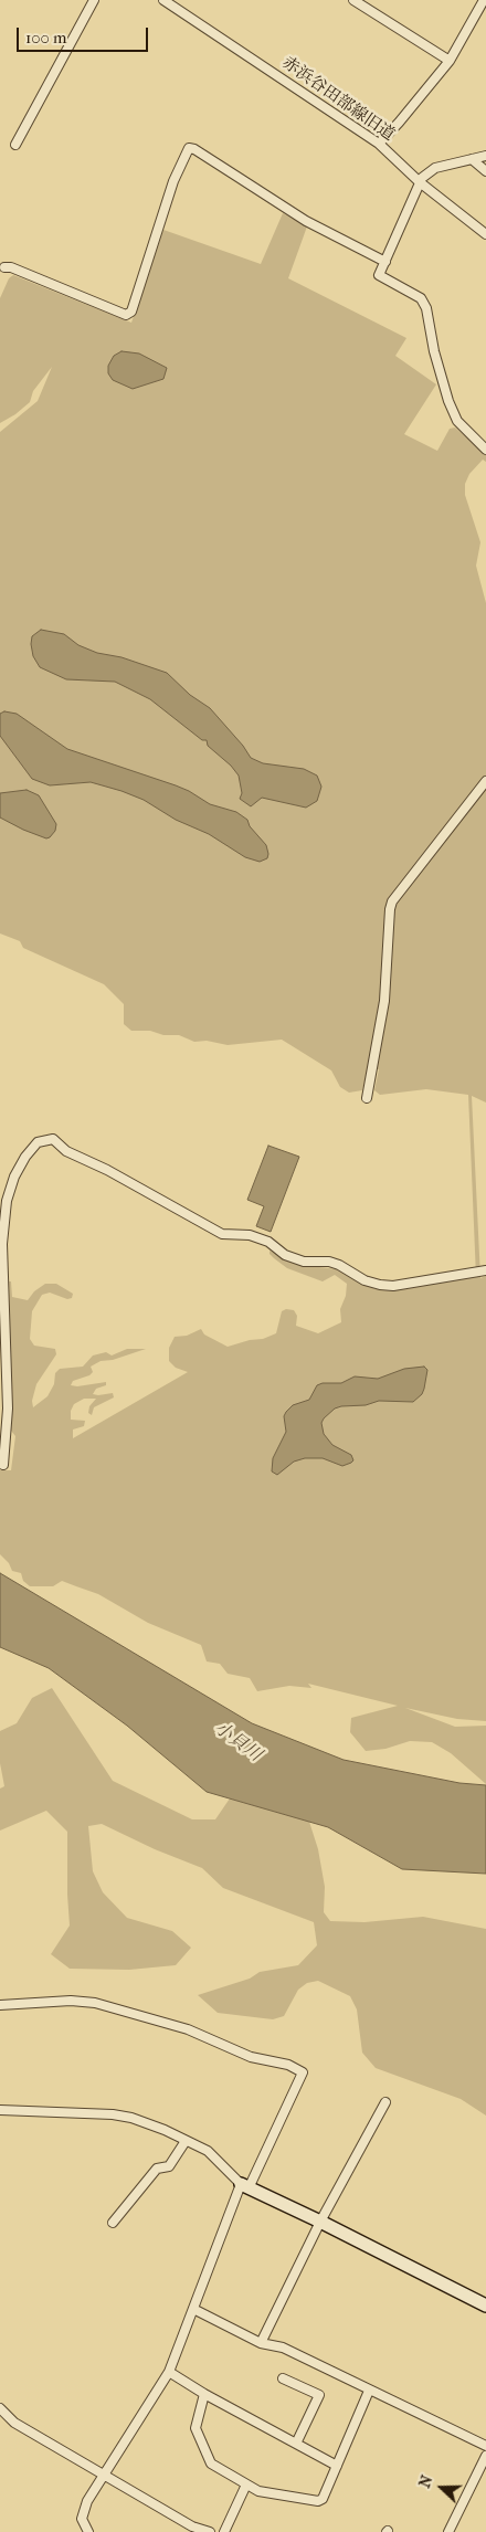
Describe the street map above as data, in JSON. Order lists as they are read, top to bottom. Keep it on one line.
{"streets":{"street":["赤浜谷田部線旧道"]},"water":["小貝川"],"scale_bar":"100 m","north":"left"}
